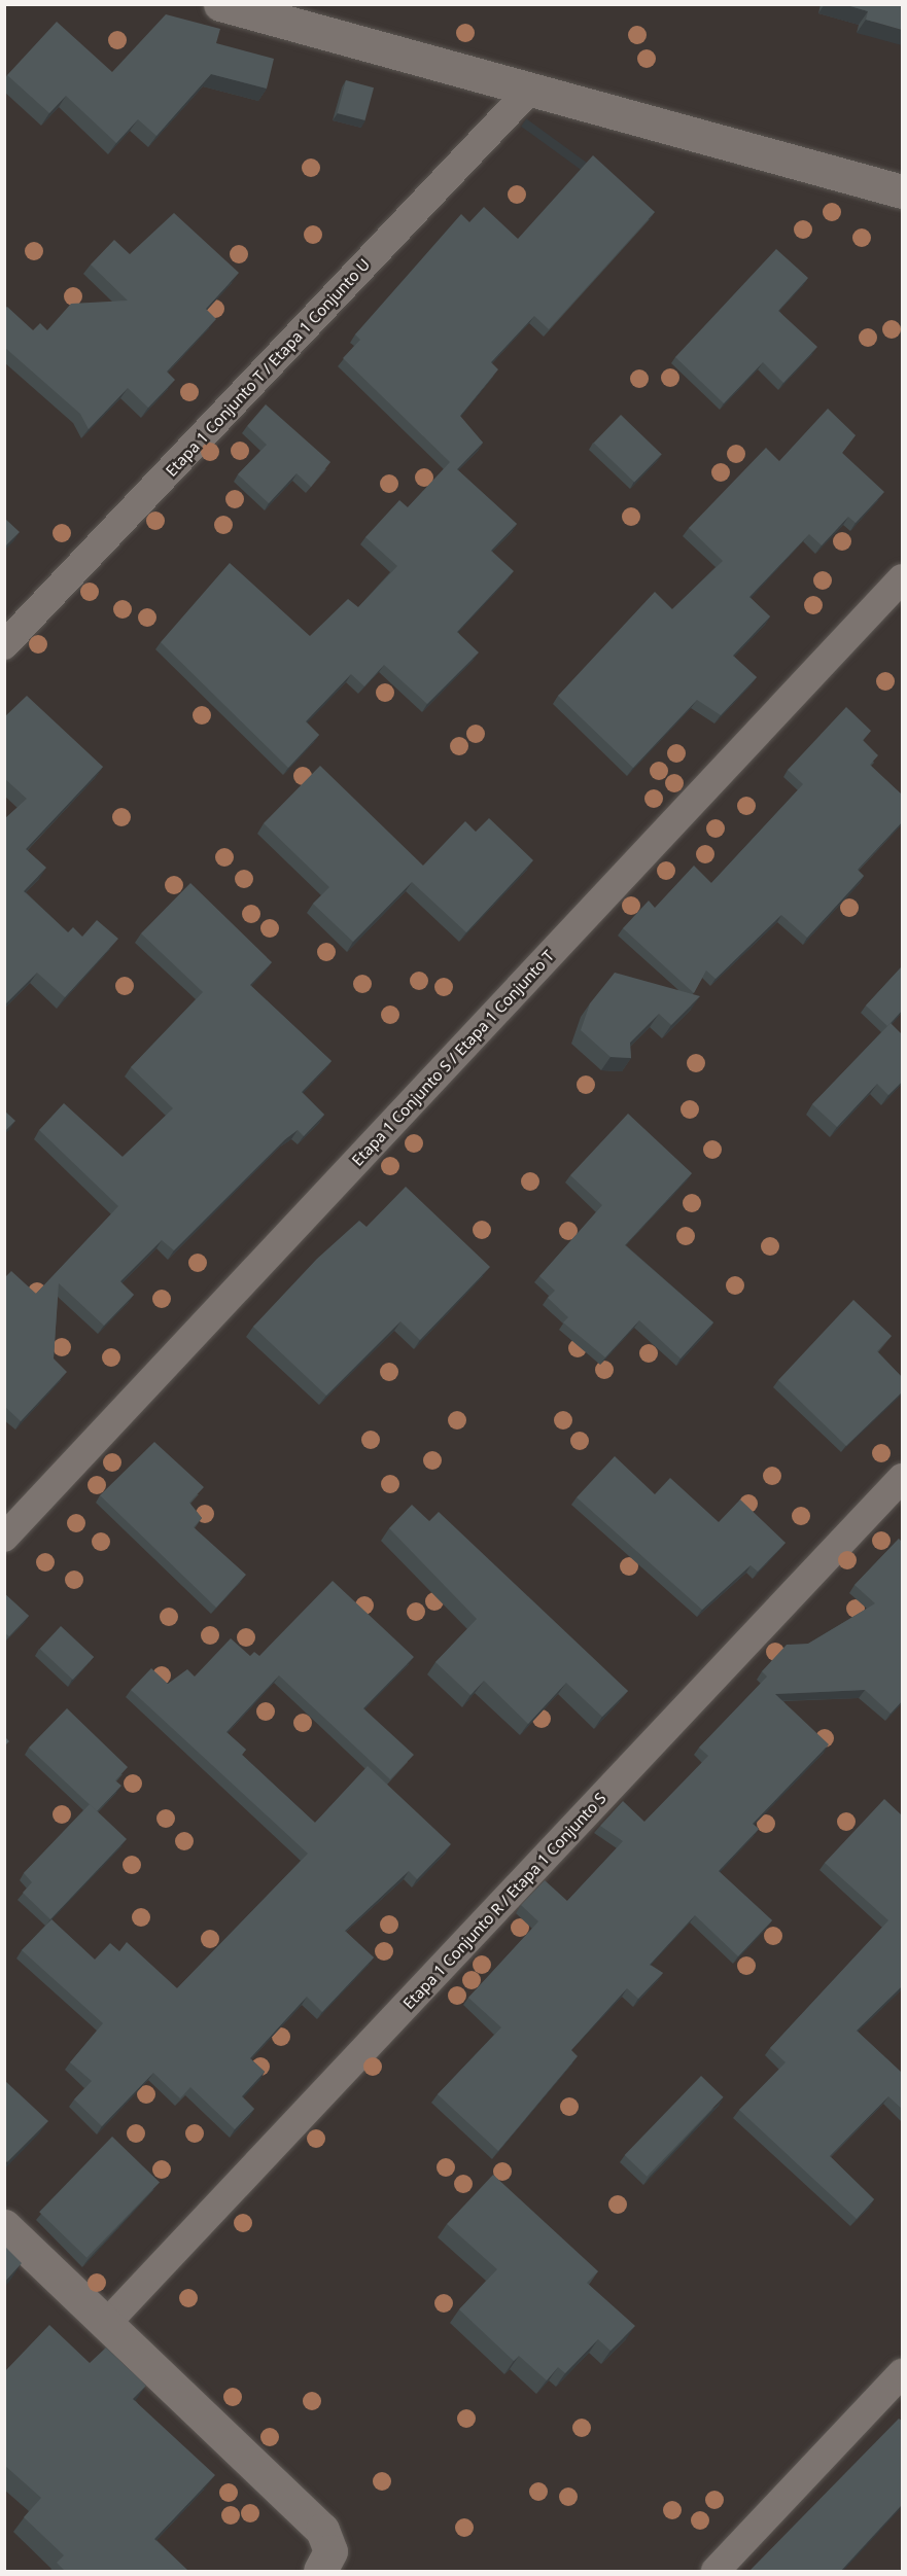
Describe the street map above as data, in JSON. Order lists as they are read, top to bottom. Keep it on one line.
{"streets":{"street":["Etapa 1 Conjunto T / Etapa 1 Conjunto U","Etapa 1 Conjunto S / Etapa 1 Conjunto T","Etapa 1 Conjunto R / Etapa 1 Conjunto S"]}}
